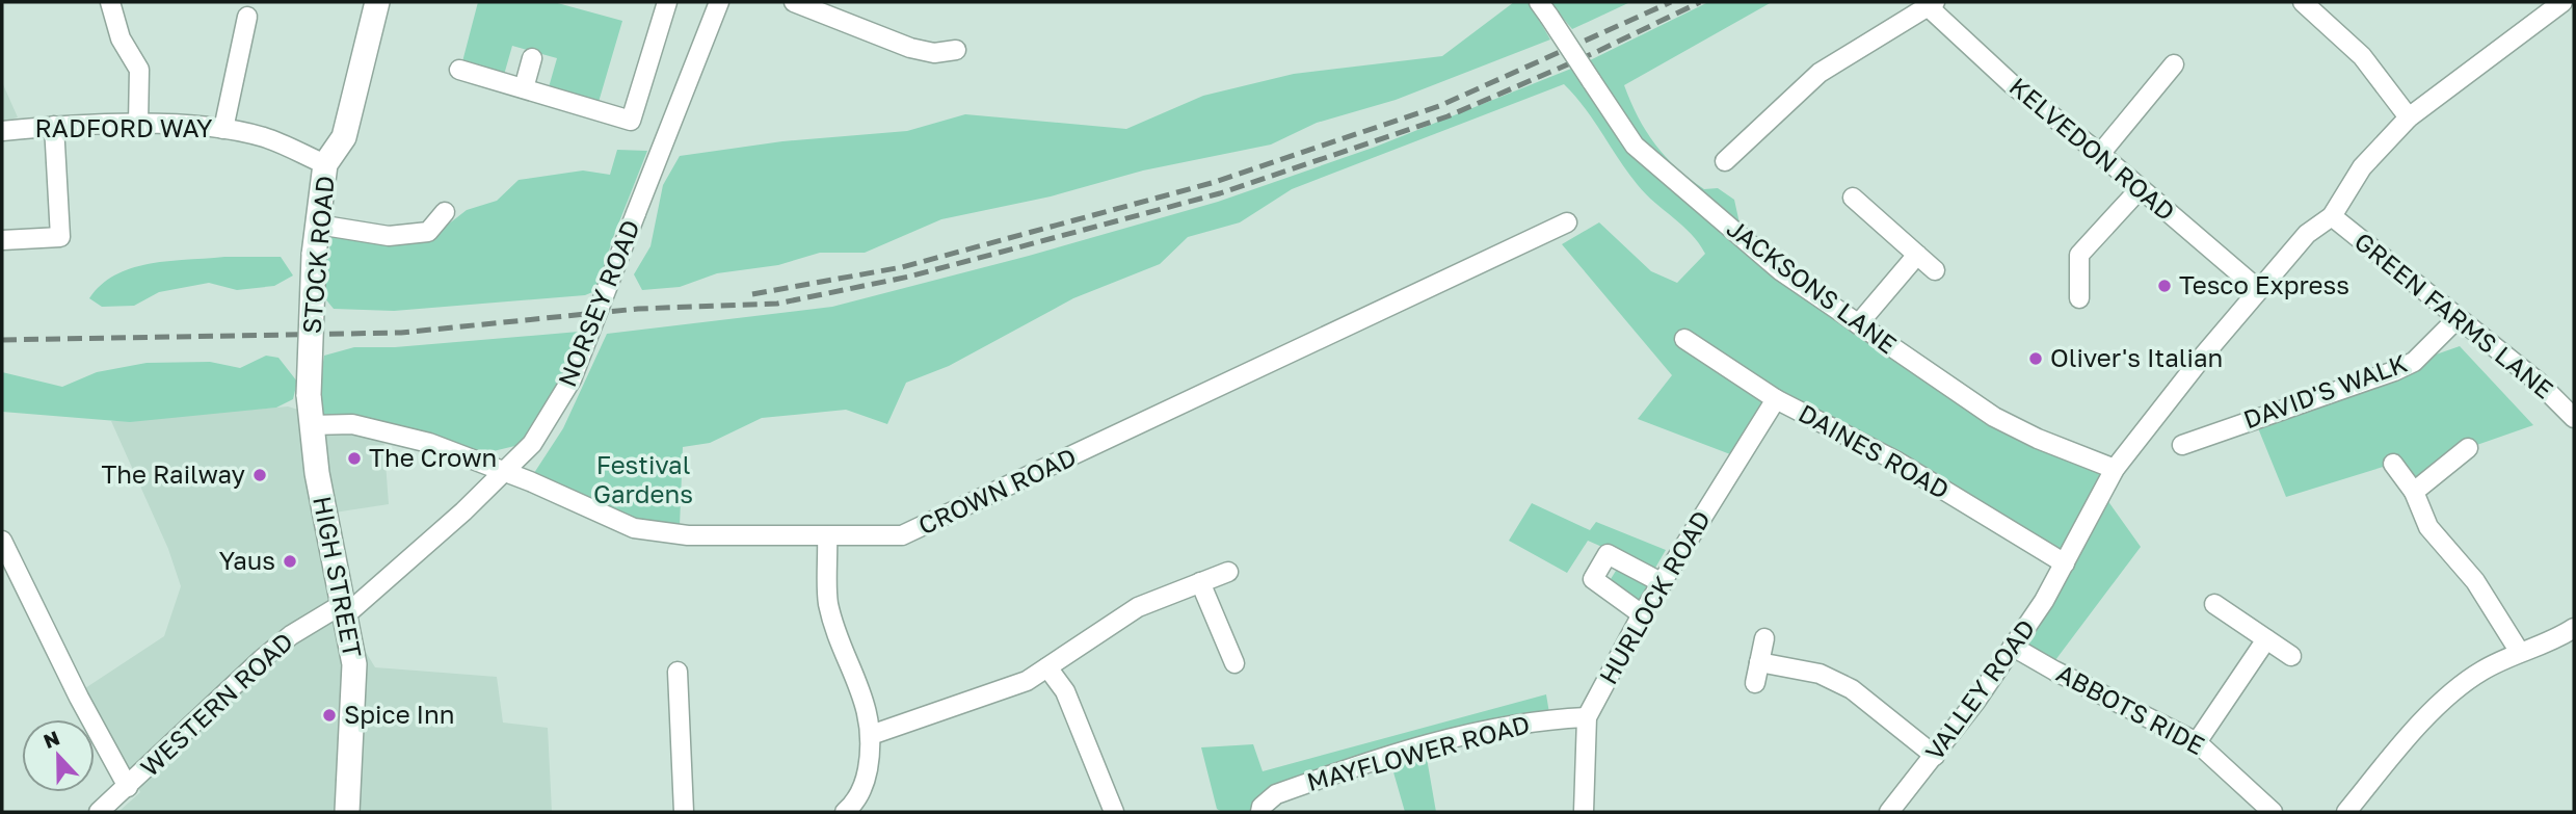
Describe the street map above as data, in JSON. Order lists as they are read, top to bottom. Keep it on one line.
{"streets":{"main road":["STOCK ROAD","HIGH STREET"],"street":["RADFORD WAY","KELVEDON ROAD","JACKSONS LANE","NORSEY ROAD","GREEN FARMS LANE","DAVID'S WALK","DAINES ROAD","CROWN ROAD","HURLOCK ROAD","VALLEY ROAD","WESTERN ROAD","ABBOTS RIDE","MAYFLOWER ROAD"]},"crossings":[["RADFORD WAY","STOCK ROAD"],["KELVEDON ROAD","VALLEY ROAD"],["STOCK ROAD","CROWN ROAD"],["STOCK ROAD","HIGH STREET"],["JACKSONS LANE","VALLEY ROAD"],["NORSEY ROAD","CROWN ROAD"],["NORSEY ROAD","HIGH STREET"],["NORSEY ROAD","WESTERN ROAD"],["GREEN FARMS LANE","DAVID'S WALK"],["GREEN FARMS LANE","VALLEY ROAD"],["DAINES ROAD","HURLOCK ROAD"],["DAINES ROAD","VALLEY ROAD"],["HIGH STREET","WESTERN ROAD"],["HURLOCK ROAD","MAYFLOWER ROAD"],["VALLEY ROAD","ABBOTS RIDE"]],"parks":["Festival Gardens"],"places":["Tesco Express","Oliver's Italian","The Crown","The Railway","Yaus","Spice Inn"],"north":"top"}
